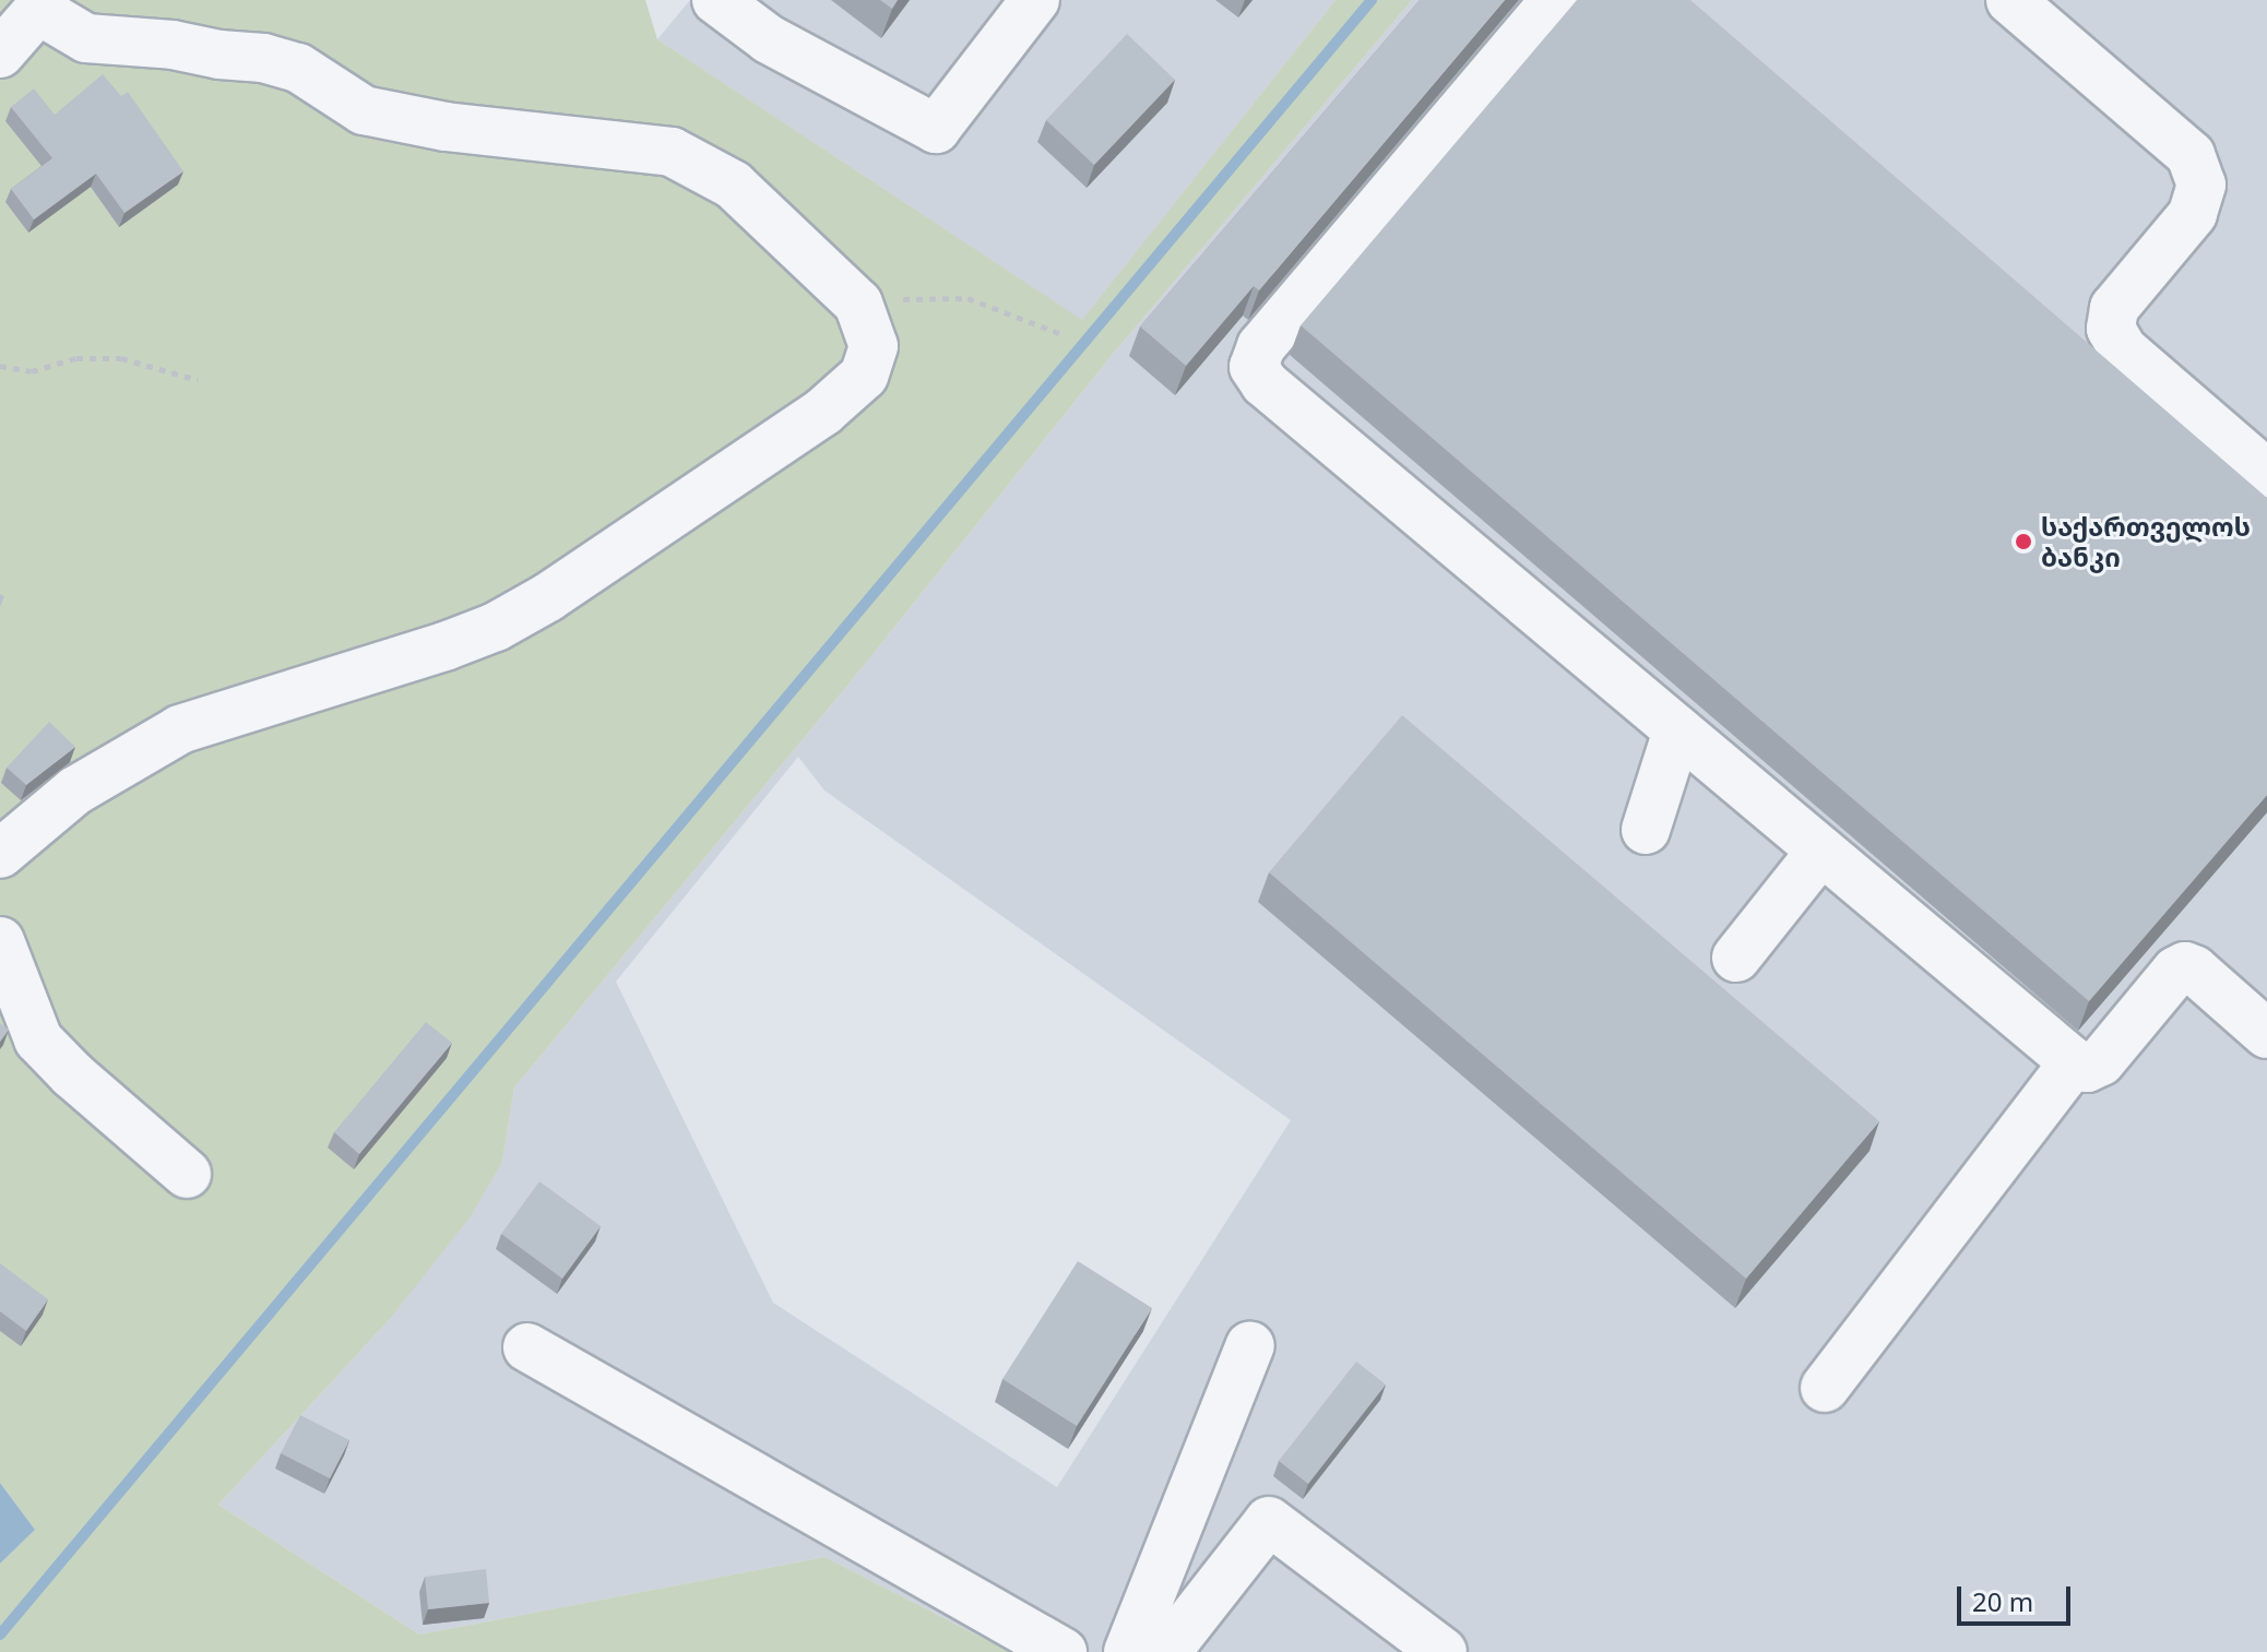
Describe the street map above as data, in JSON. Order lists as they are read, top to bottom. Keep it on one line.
{"places":["საქართველოს ბანკი"],"scale_bar":"20 m"}
